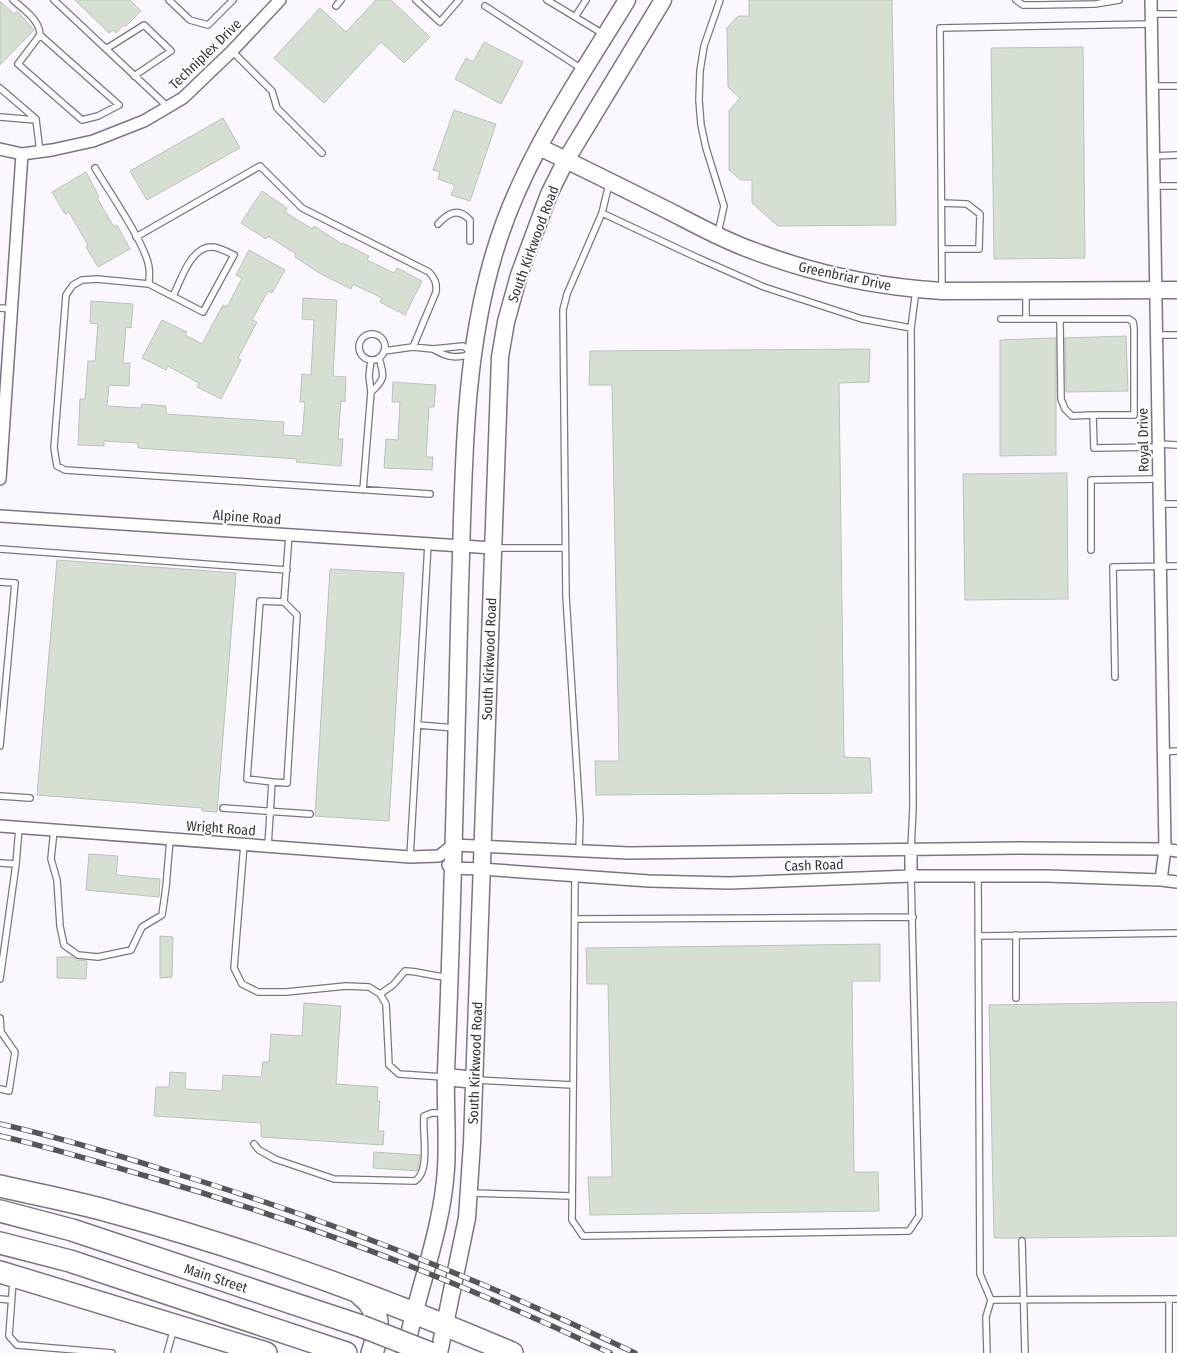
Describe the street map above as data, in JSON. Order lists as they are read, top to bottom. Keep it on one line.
{"streets":{"highway":["Main Street"],"main road":["South Kirkwood Road","Greenbriar Drive"],"street":["Techniplex Drive","Royal Drive","Alpine Road","Wright Road","Cash Road"]},"crossings":[["South Kirkwood Road","Greenbriar Drive"],["South Kirkwood Road","Alpine Road"],["South Kirkwood Road","Cash Road"],["Greenbriar Drive","Royal Drive"],["Royal Drive","Cash Road"]]}
